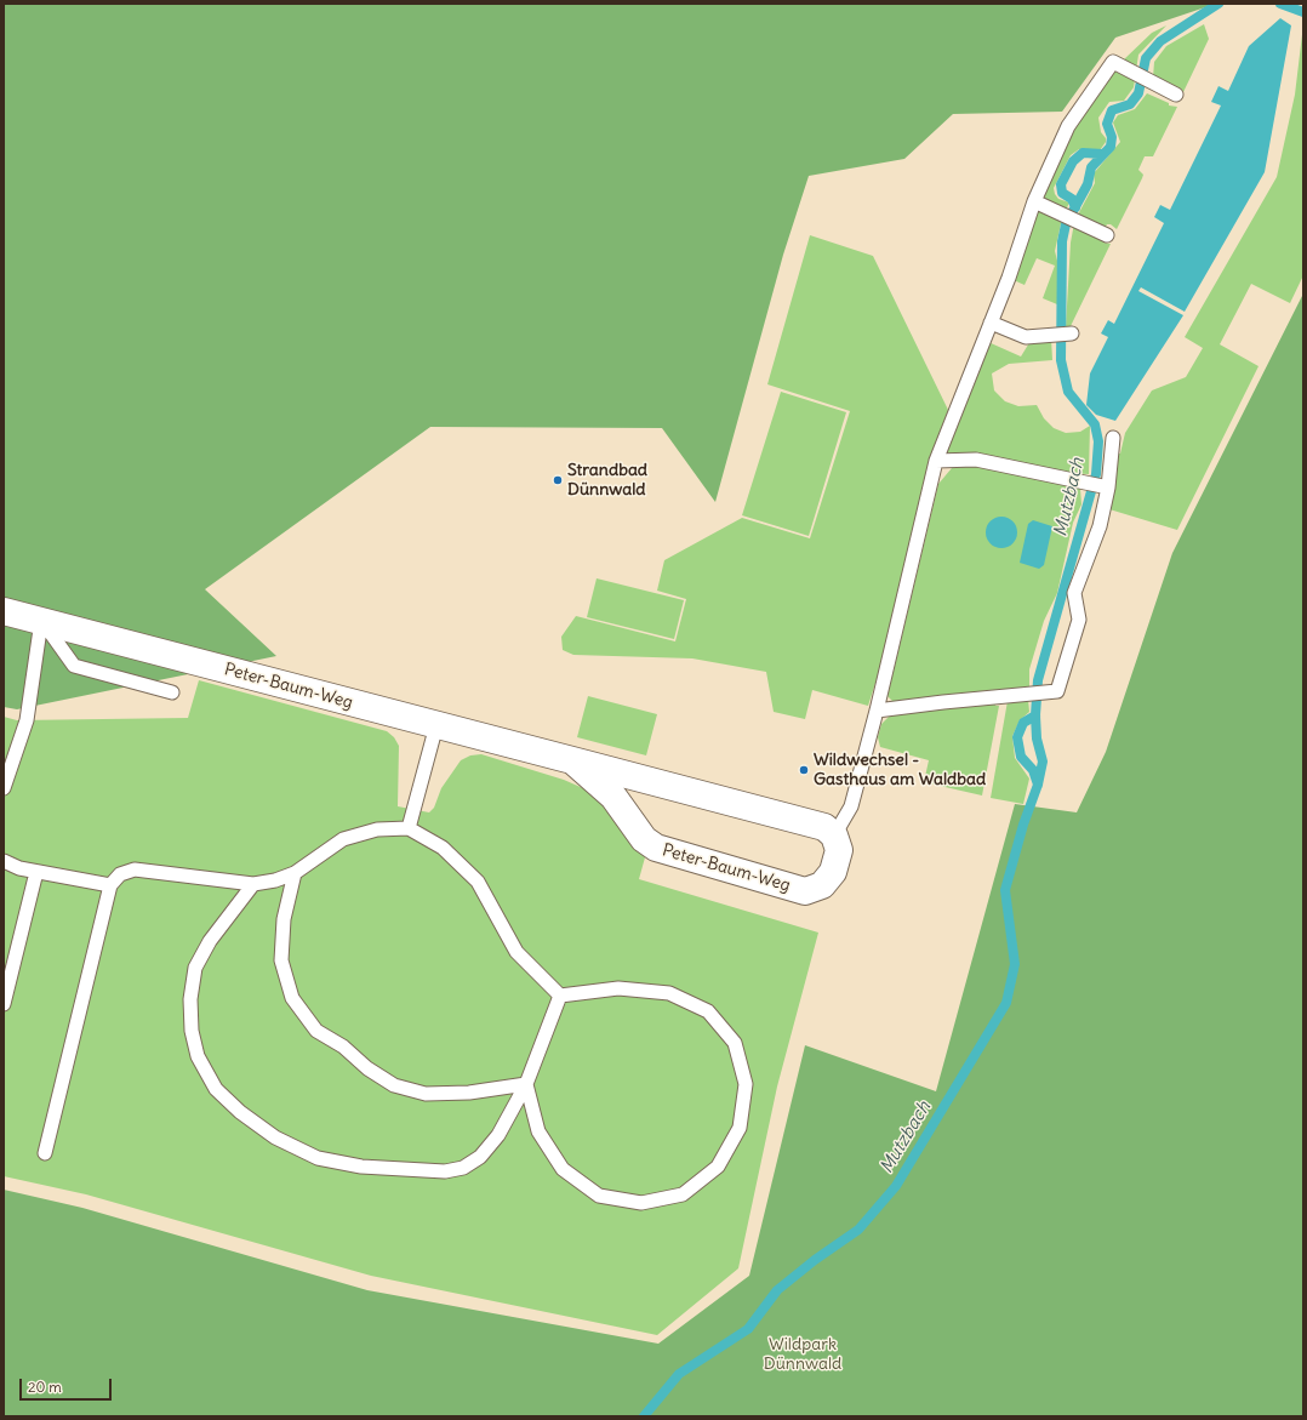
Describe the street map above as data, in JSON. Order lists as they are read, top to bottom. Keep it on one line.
{"streets":{"street":["Peter-Baum-Weg"]},"water":["Mutzbach"],"parks":["Wildpark Dünnwald"],"places":["Strandbad Dünnwald","Wildwechsel - Gasthaus am Waldbad"],"scale_bar":"20 m"}
